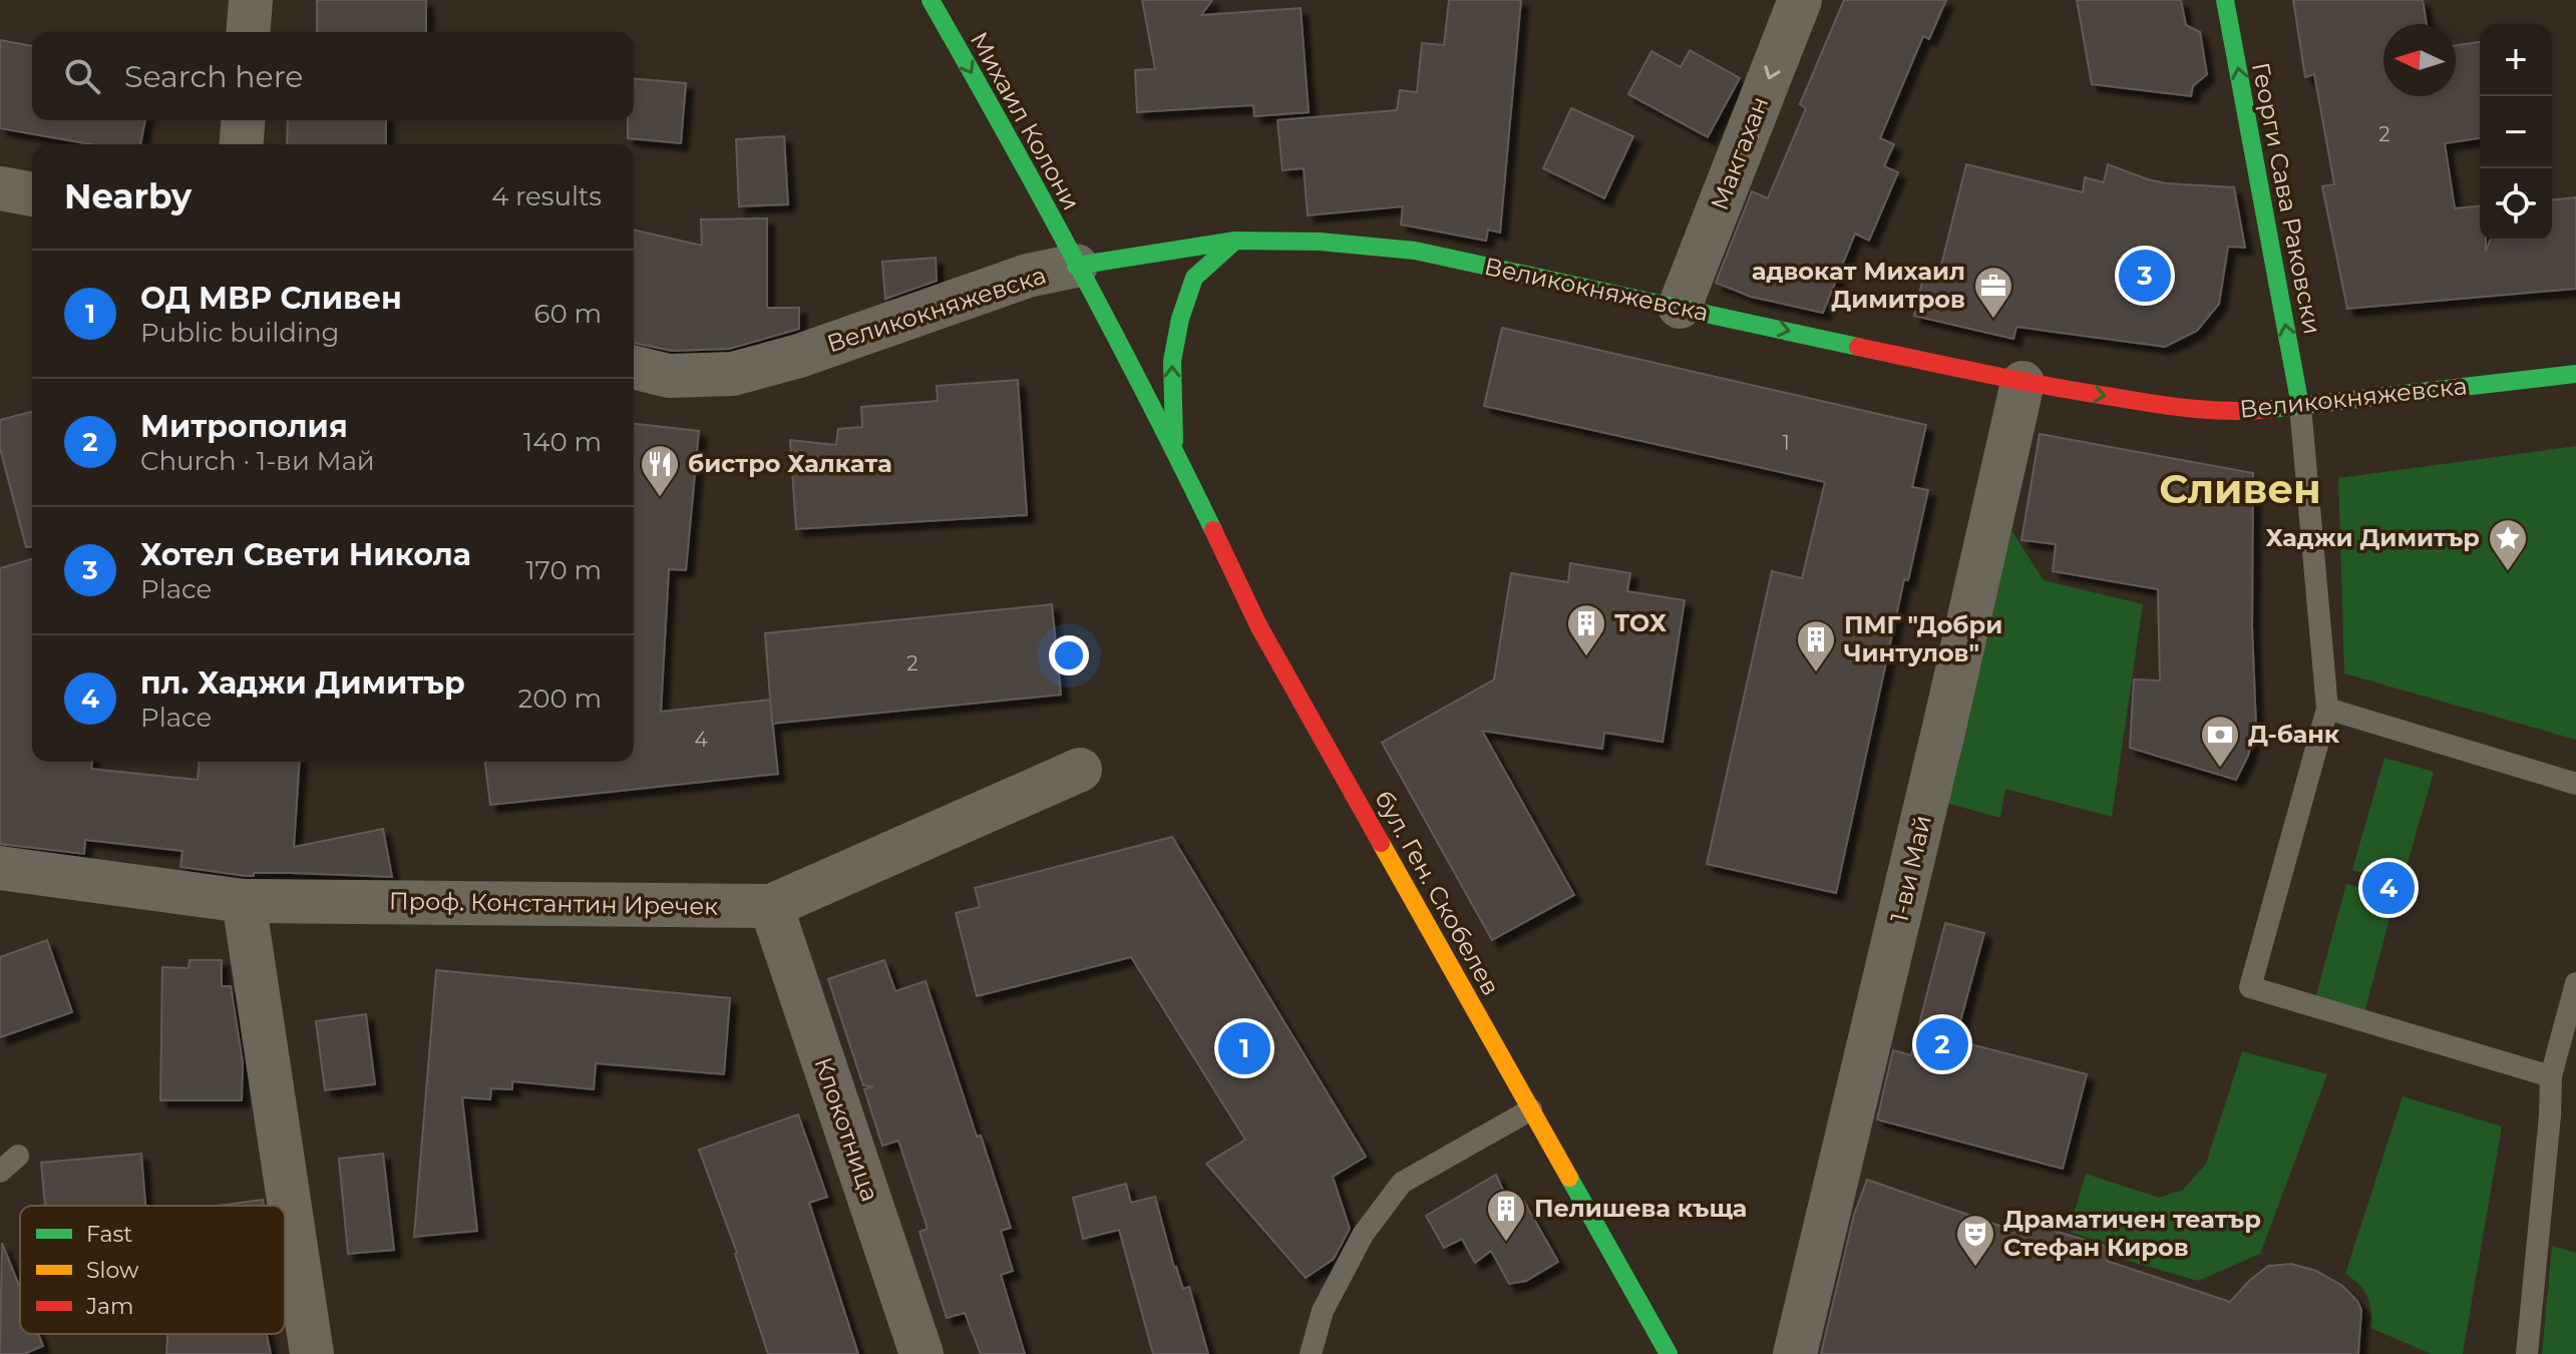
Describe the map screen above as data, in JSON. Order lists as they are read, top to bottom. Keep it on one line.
{"streets":{"street":["Михаил Колони","Макгахан","Георги Сава Раковски","Великокняжевска","1-ви Май","бул. Ген. Скобелев","Проф. Константин Иречек","Клокотница"]},"crossings":[["Михаил Колони","Великокняжевска"],["Михаил Колони","бул. Ген. Скобелев"],["Макгахан","Великокняжевска"],["Георги Сава Раковски","Великокняжевска"],["Великокняжевска","1-ви Май"],["Проф. Константин Иречек","Клокотница"]],"one_way":["Михаил Колони","Макгахан","Георги Сава Раковски"],"districts":["Сливен"],"places":{"office":["адвокат Михаил Димитров"],"restaurant":["бистро Халката"],"place":["Хаджи Димитър"],"building":["ТОХ","ПМГ \"Добри Чинтулов\"","Пелишева къща"],"bank":["Д-банк"],"theatre":["Драматичен театър Стефан Киров"]},"house_numbers":["2","1","2","4"],"legend":["Fast","Slow","Jam"],"north":"left","page":{"map_buttons":["+","−"],"search":"Search here","heading":["Nearby","4 results"],"pins":["3","4","2","1"],"list":[{"mark":"1","name":"ОД МВР Сливен","note":"Public building","value":"60 m"},{"mark":"2","name":"Митрополия","note":"Church · 1-ви Май","value":"140 m"},{"mark":"3","name":"Хотел Свети Никола","note":"Place","value":"170 m"},{"mark":"4","name":"пл. Хаджи Димитър","note":"Place","value":"200 m"}]}}
